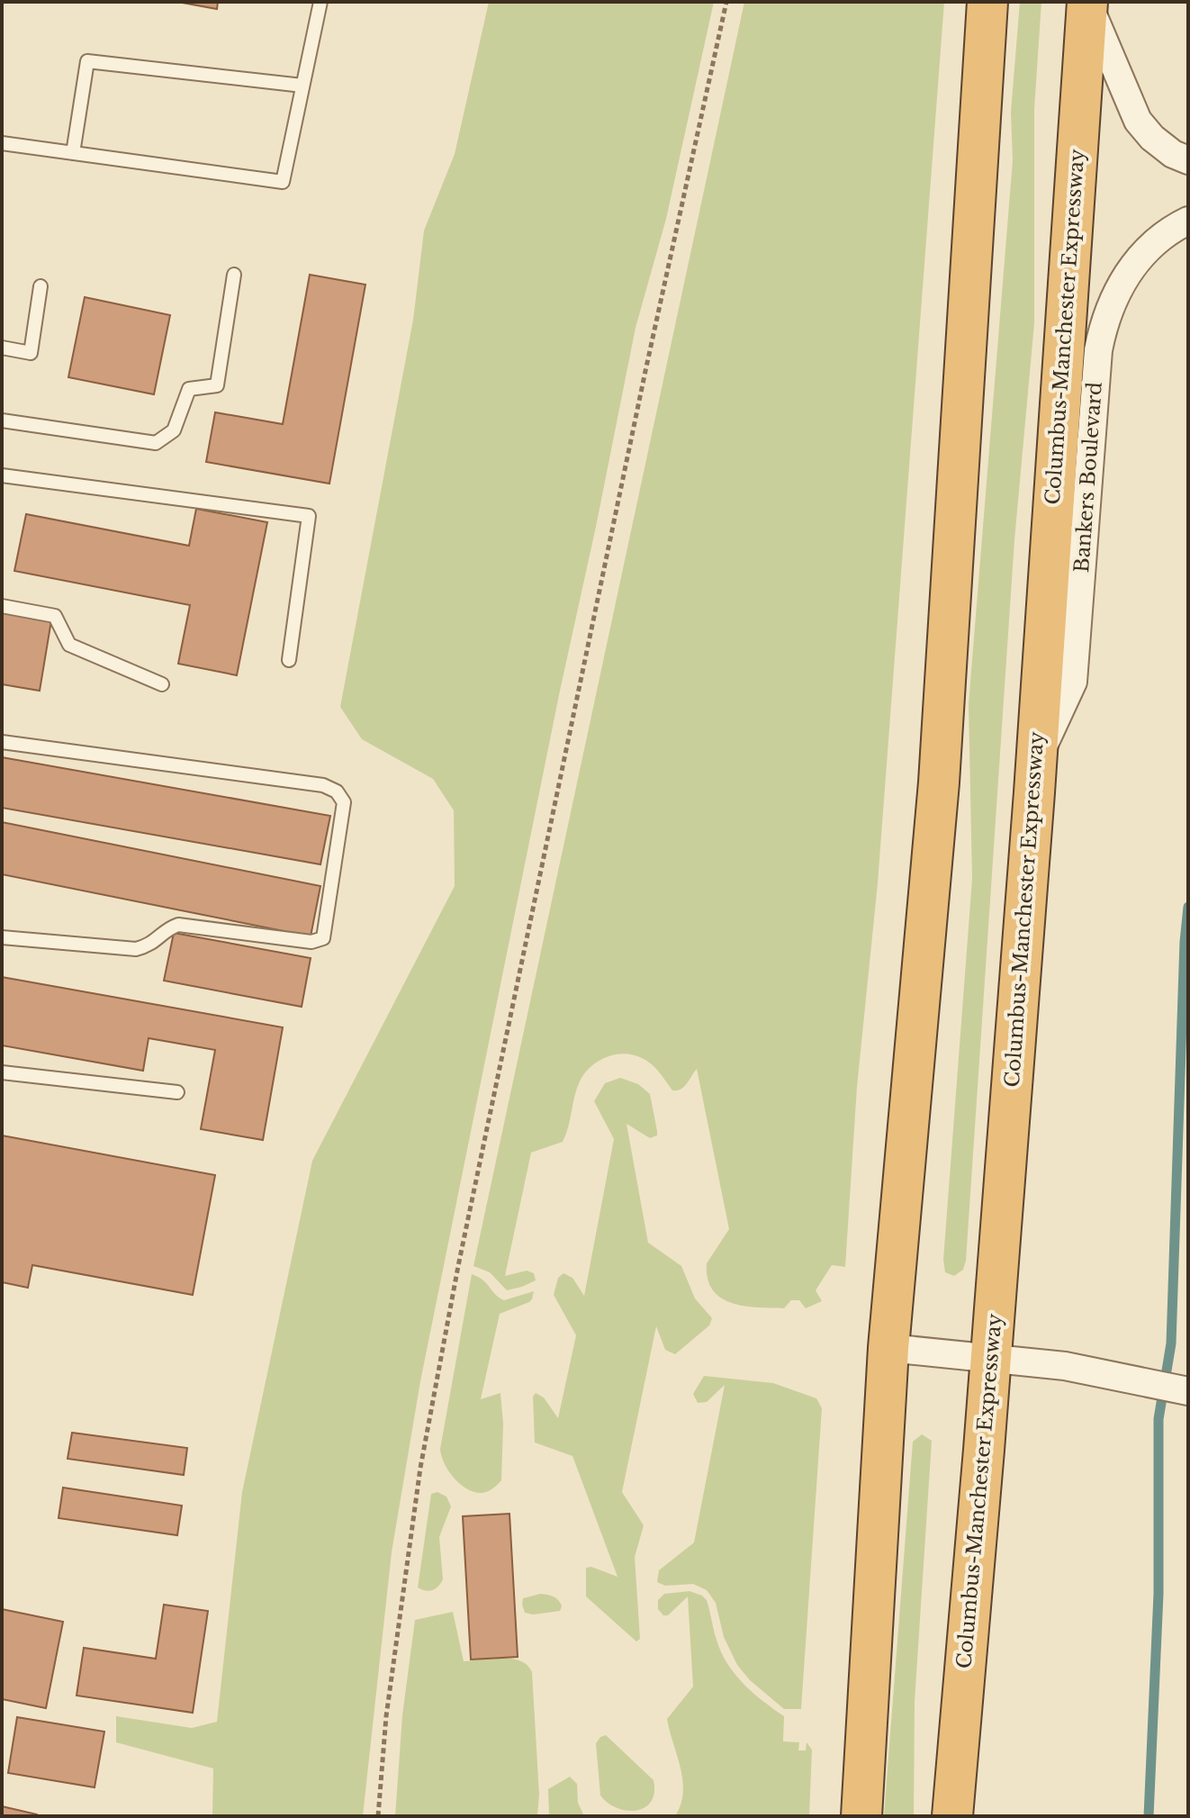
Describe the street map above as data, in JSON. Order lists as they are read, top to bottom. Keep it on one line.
{"streets":{"highway":["Columbus-Manchester Expressway"],"street":["Bankers Boulevard"]},"crossings":[["Columbus-Manchester Expressway","Bankers Boulevard"]]}
